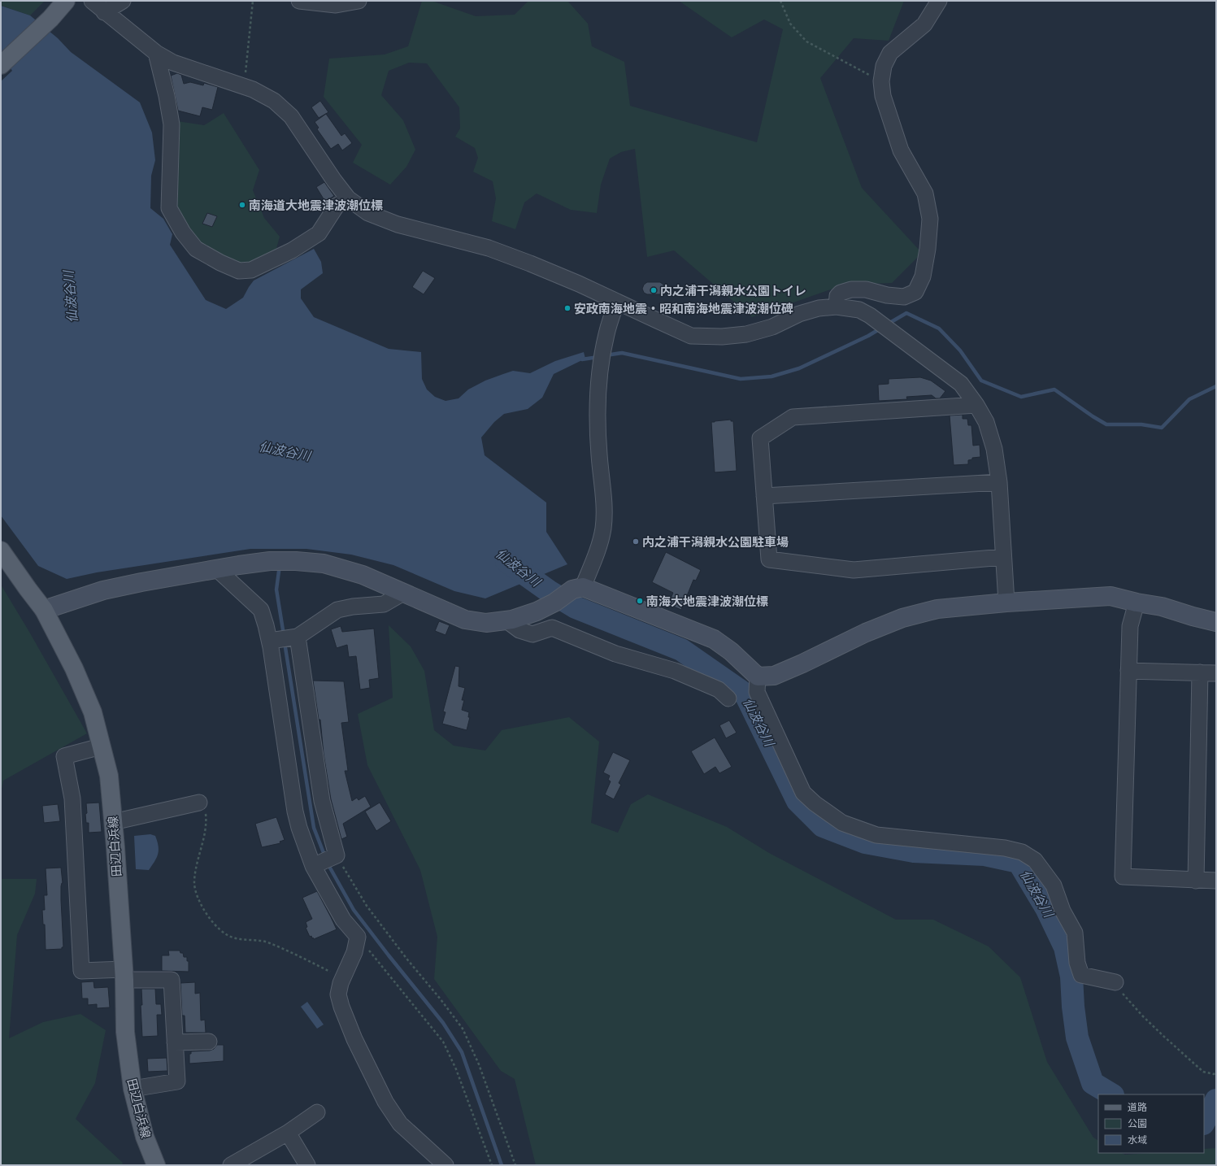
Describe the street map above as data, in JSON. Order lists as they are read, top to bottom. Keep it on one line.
{"streets":{"main road":["田辺白浜線"]},"water":["仙波谷川"],"places":["南海道大地震津波潮位標","内之浦干潟親水公園トイレ","安政南海地震・昭和南海地震津波潮位碑","内之浦干潟親水公園駐車場","南海大地震津波潮位標"],"legend":["道路","公園","水域"]}
